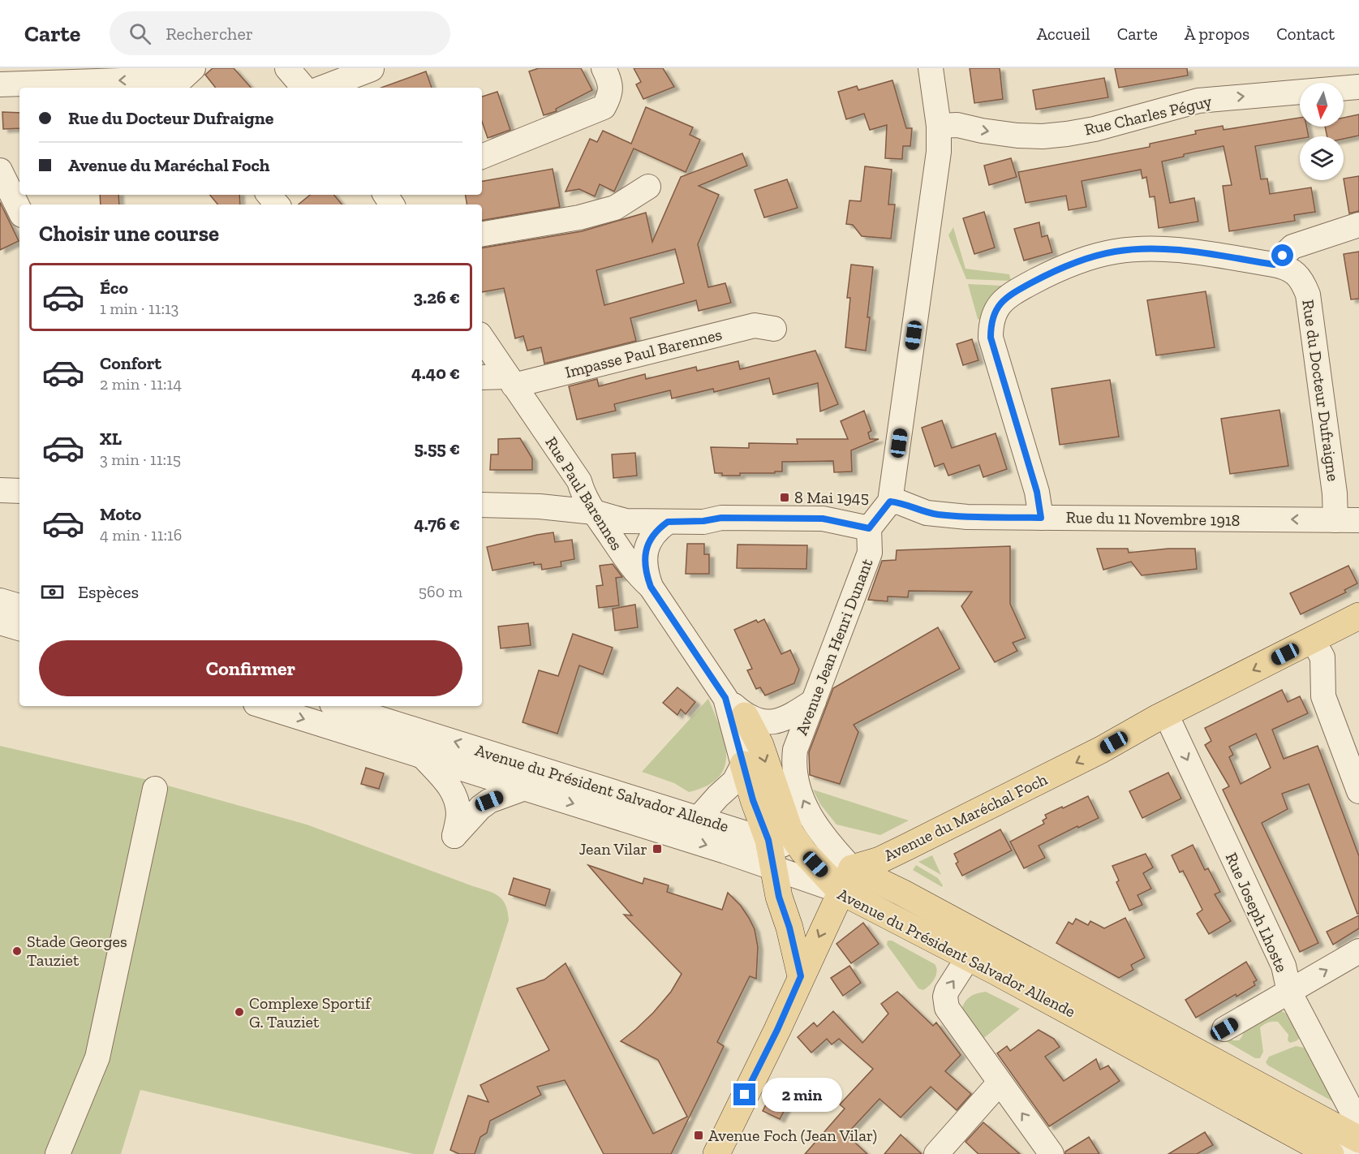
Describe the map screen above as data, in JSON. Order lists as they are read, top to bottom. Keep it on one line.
{"streets":{"main road":["Avenue du Président Salvador Allende","Avenue du Maréchal Foch"],"street":["Rue Charles Péguy","Impasse Paul Barennes","Rue du Docteur Dufraigne","Rue Paul Barennes","Rue du 11 Novembre 1918","Avenue Jean Henri Dunant","Rue Joseph Lhoste"]},"crossings":[["Impasse Paul Barennes","Rue Paul Barennes"],["Rue du Docteur Dufraigne","Rue du 11 Novembre 1918"],["Avenue Jean Henri Dunant","Avenue du Président Salvador Allende"],["Avenue Jean Henri Dunant","Avenue du Maréchal Foch"],["Avenue du Président Salvador Allende","Avenue du Maréchal Foch"],["Avenue du Maréchal Foch","Rue Joseph Lhoste"]],"one_way":["Rue Charles Péguy","Rue du 11 Novembre 1918","Avenue Jean Henri Dunant","Avenue du Maréchal Foch"],"places":{"transit":["8 Mai 1945","Jean Vilar","Avenue Foch (Jean Vilar)"],"other":["Stade Georges Tauziet","Complexe Sportif G. Tauziet"]},"north":"bottom","page":{"header":"Carte","search":"Rechercher","nav":["Accueil","Carte","À propos","Contact"],"banner":["Rue du Docteur Dufraigne","Avenue du Maréchal Foch"],"heading":"Choisir une course","list":[{"name":"Éco","note":"1 min · 11:13","value":"3.26 €"},{"name":"Confort","note":"2 min · 11:14","value":"4.40 €"},{"name":"XL","note":"3 min · 11:15","value":"5.55 €"},{"name":"Moto","note":"4 min · 11:16","value":"4.76 €"}],"pay":["Espèces","560 m"],"buttons":"Confirmer","bubble":"2 min"}}
